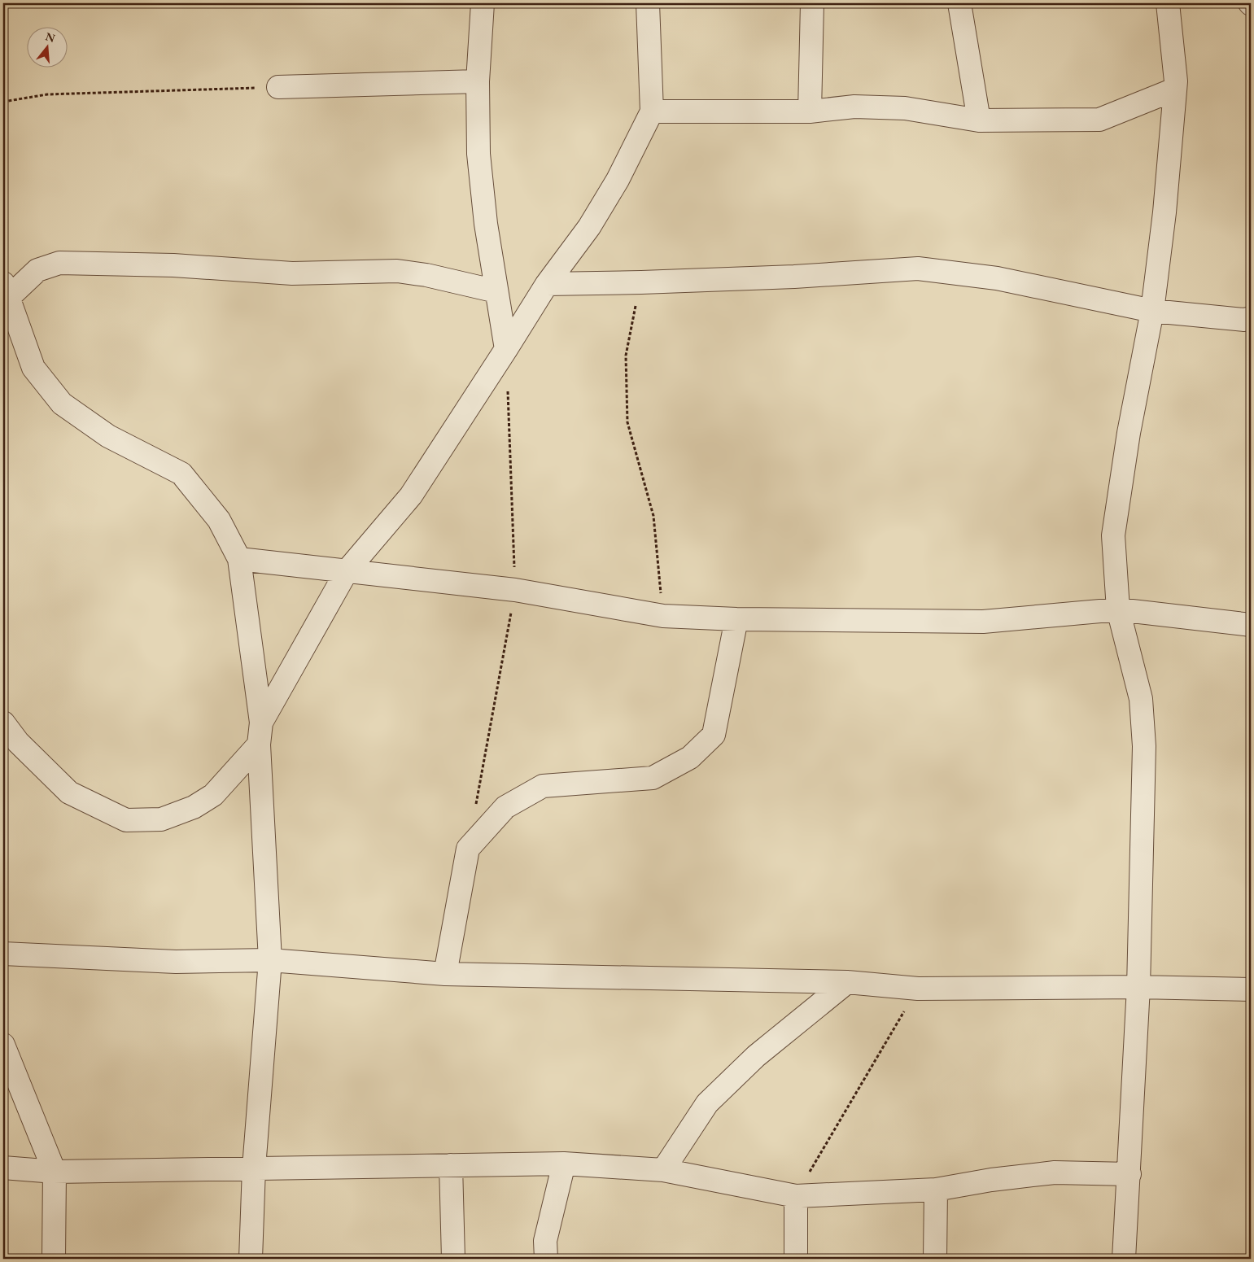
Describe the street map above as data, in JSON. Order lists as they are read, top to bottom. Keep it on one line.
{"north":"top"}
